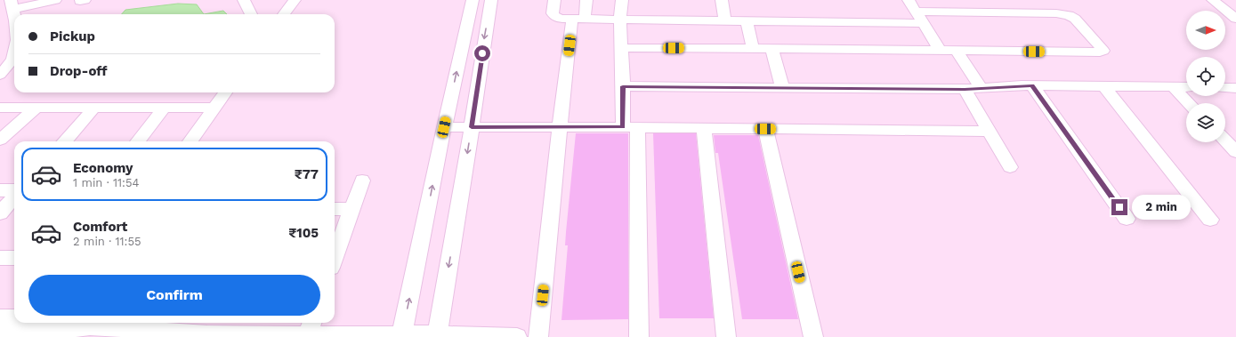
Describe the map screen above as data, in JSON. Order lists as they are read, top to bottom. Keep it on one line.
{"north":"right","page":{"banner":["Pickup","Drop-off"],"list":[{"name":"Economy","note":"1 min · 11:54","value":"₹77"},{"name":"Comfort","note":"2 min · 11:55","value":"₹105"}],"bubble":"2 min","buttons":"Confirm"}}
